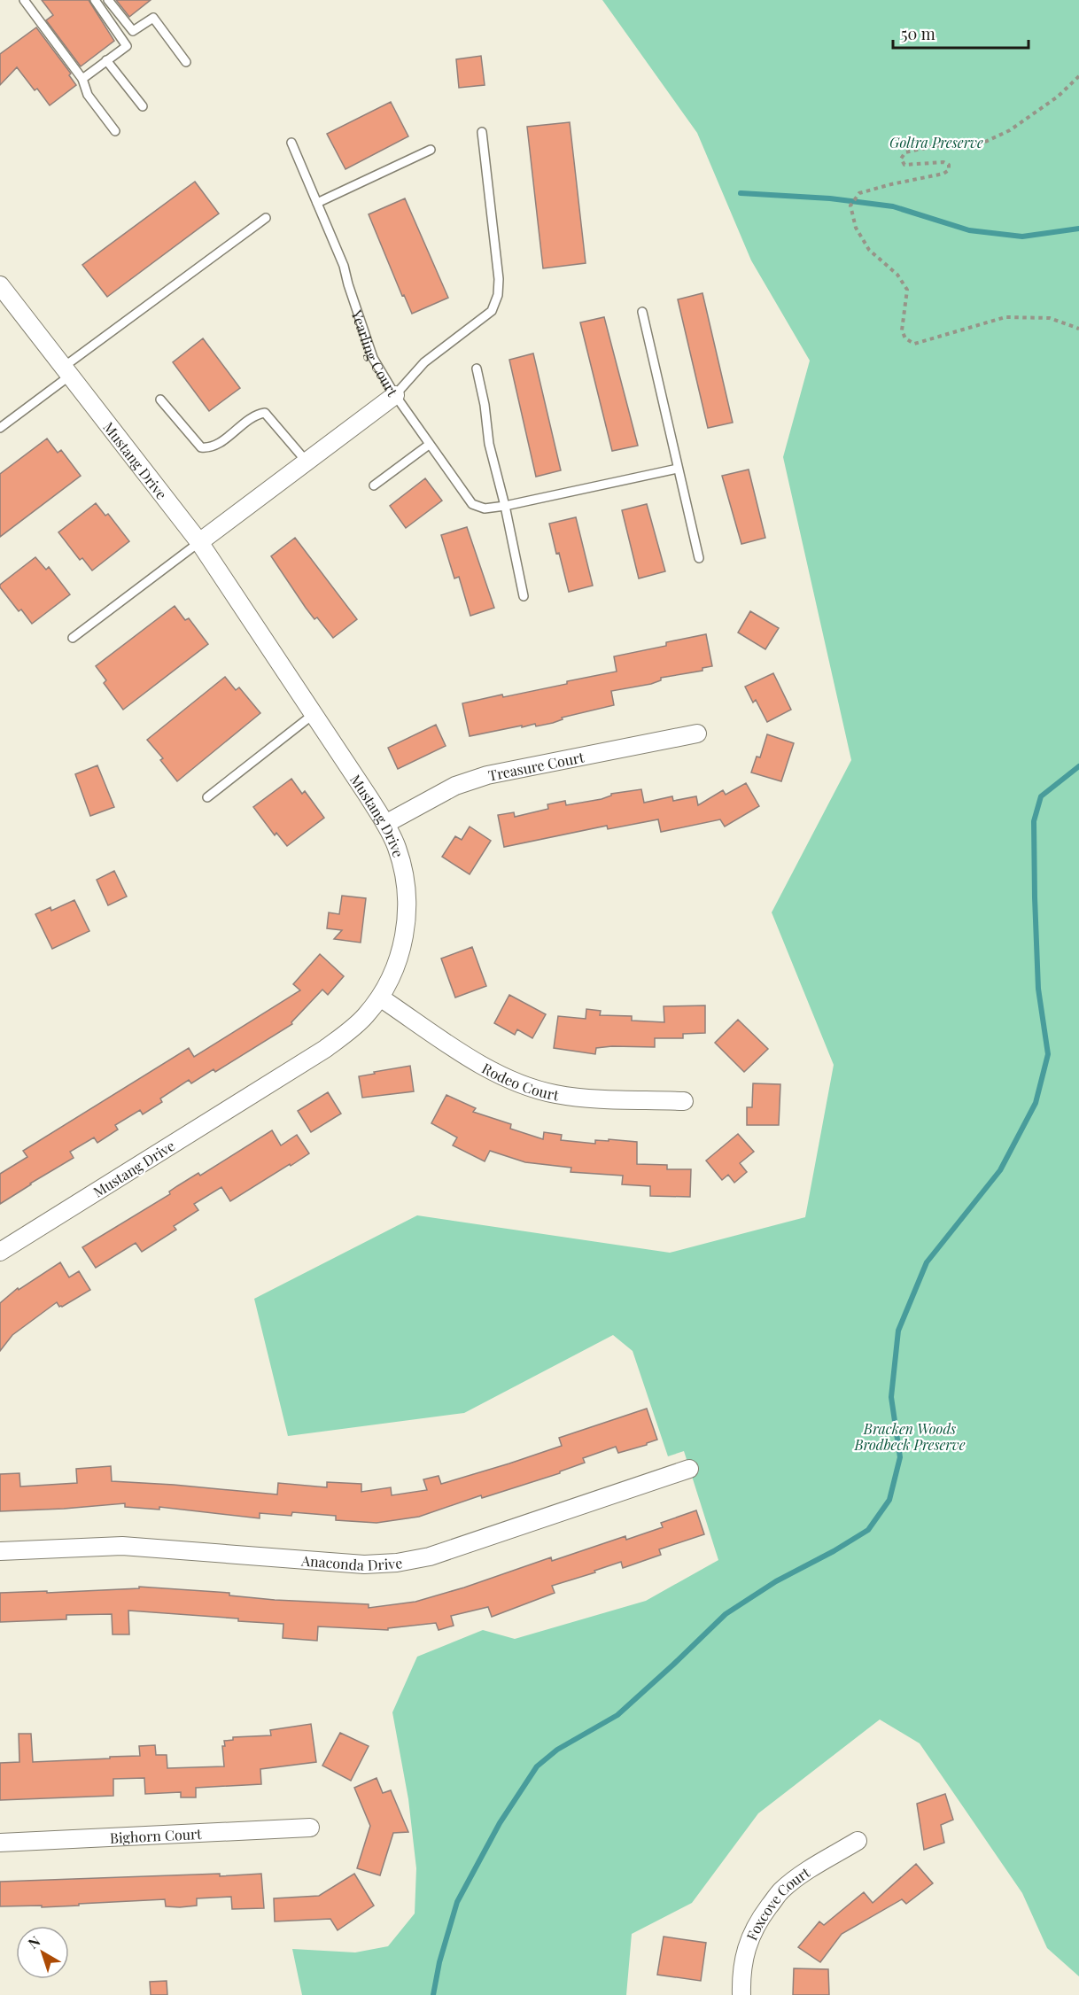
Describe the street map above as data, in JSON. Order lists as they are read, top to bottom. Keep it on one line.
{"streets":{"street":["Yearling Court","Mustang Drive","Treasure Court","Rodeo Court","Anaconda Drive","Bighorn Court","Foxcove Court"]},"crossings":[["Yearling Court","Mustang Drive"],["Mustang Drive","Treasure Court"],["Mustang Drive","Rodeo Court"]],"parks":["Goltra Preserve","Bracken Woods Brodbeck Preserve"],"scale_bar":"50 m","north":"top left"}
